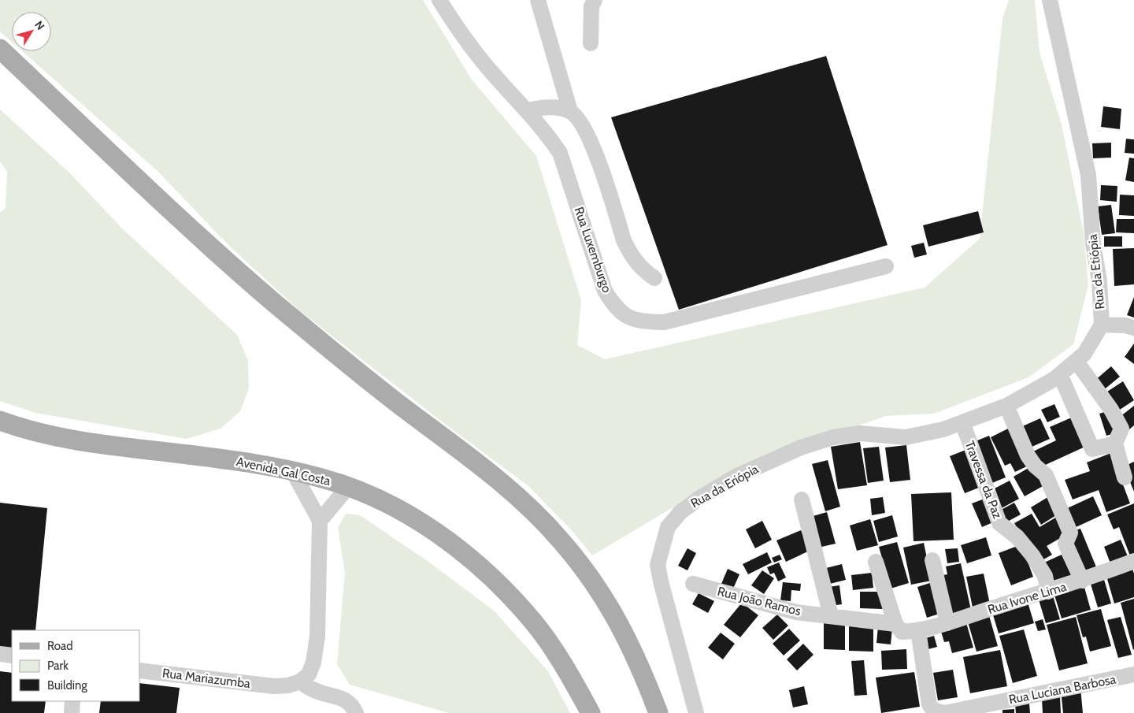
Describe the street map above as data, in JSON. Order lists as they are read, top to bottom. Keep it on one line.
{"streets":{"main road":["Avenida Gal Costa"],"street":["Rua Luxemburgo","Rua da Etiópia","Travessa da Paz","Rua da Eriópia","Rua Ivone Lima","Rua João Ramos","Rua Mariazumba","Rua Luciana Barbosa"]},"crossings":[["Rua da Etiópia","Travessa da Paz"],["Rua da Etiópia","Rua da Eriópia"],["Travessa da Paz","Rua Ivone Lima"],["Rua Ivone Lima","Rua Luciana Barbosa"]],"legend":["Road","Park","Building"],"north":"top right"}
